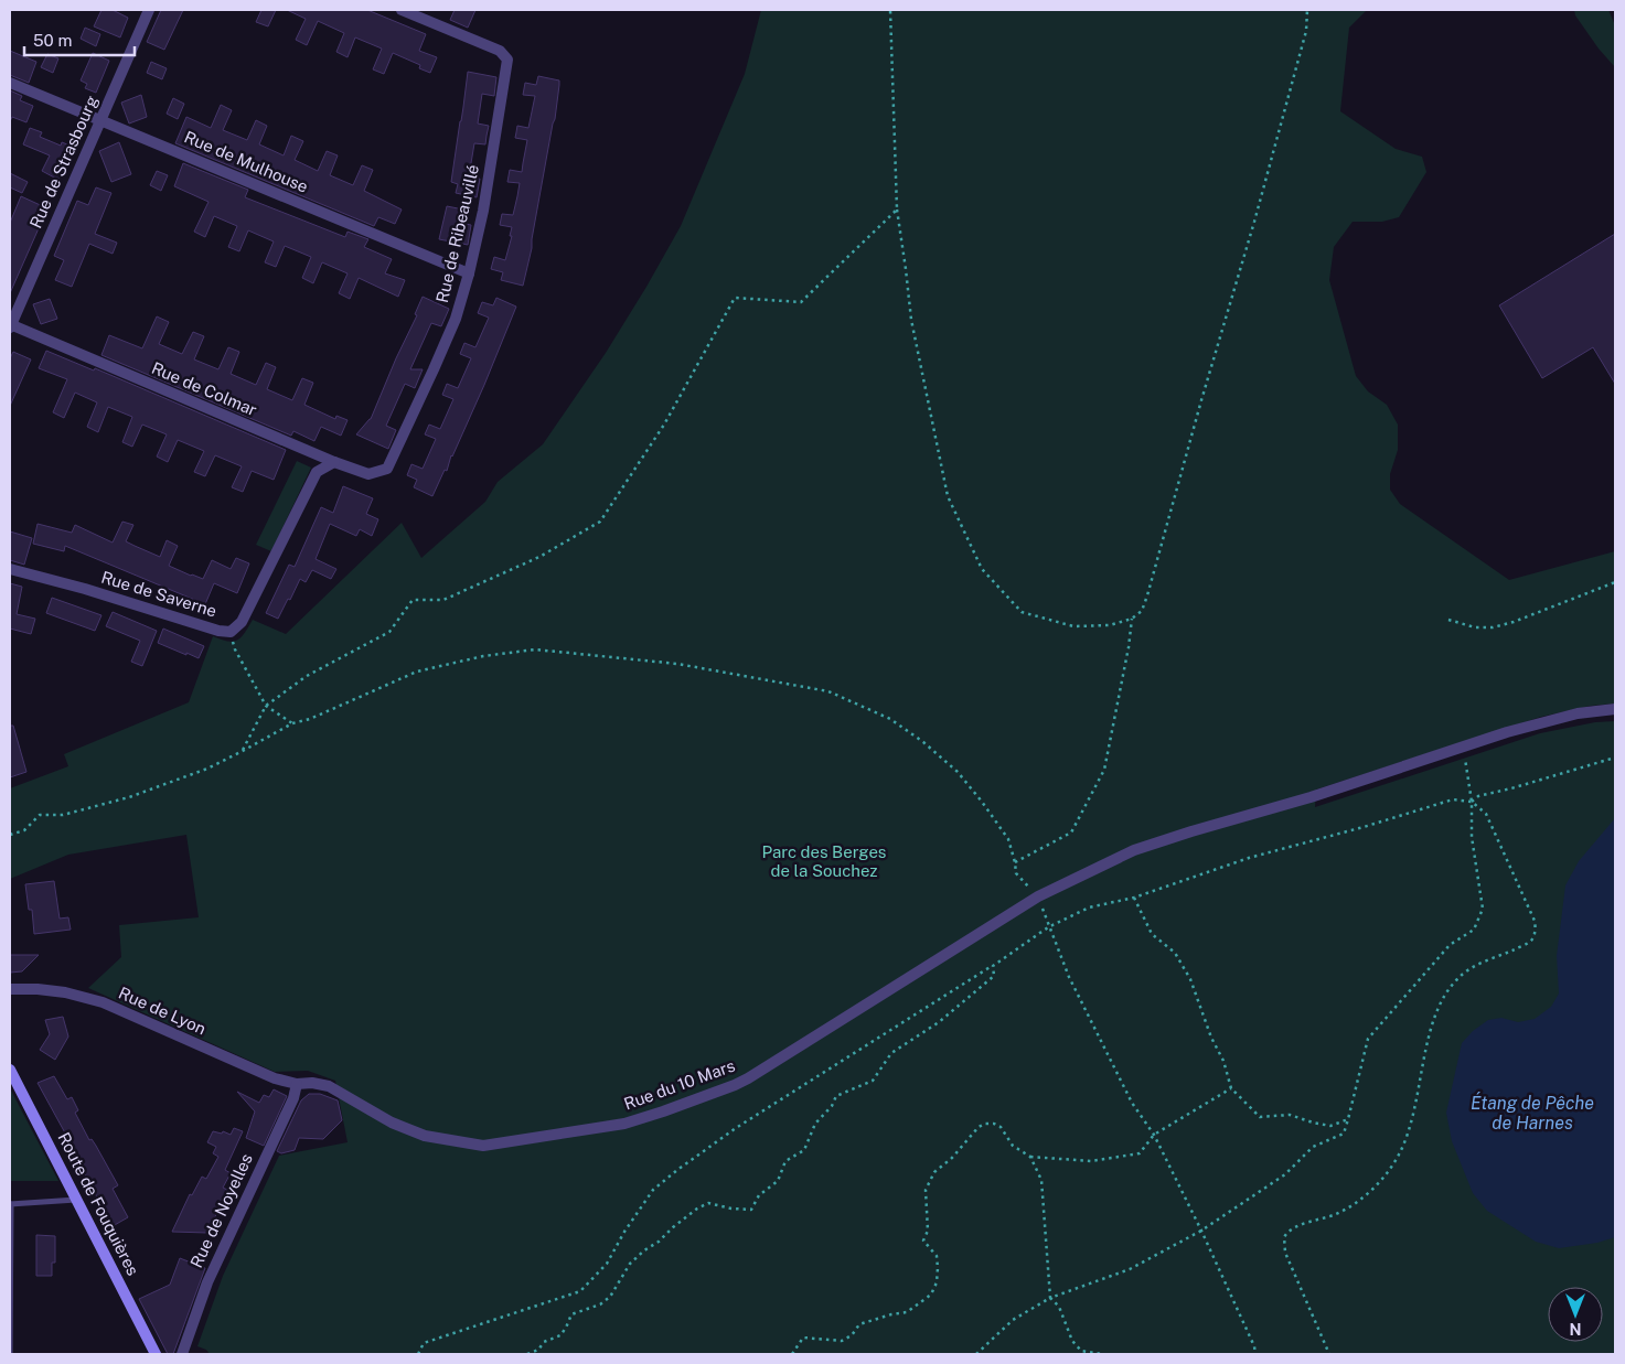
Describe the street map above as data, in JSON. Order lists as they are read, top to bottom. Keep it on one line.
{"streets":{"street":["Rue de Strasbourg","Rue de Mulhouse","Rue de Ribeauvillé","Rue de Colmar","Rue de Saverne","Rue de Lyon","Rue du 10 Mars","Route de Fouquières","Rue de Noyelles"]},"crossings":[["Rue de Strasbourg","Rue de Mulhouse"],["Rue de Strasbourg","Rue de Colmar"],["Rue de Mulhouse","Rue de Ribeauvillé"],["Rue de Ribeauvillé","Rue de Colmar"],["Rue de Colmar","Rue de Saverne"],["Rue de Lyon","Rue du 10 Mars"],["Rue de Lyon","Rue de Noyelles"],["Rue du 10 Mars","Rue de Noyelles"]],"water":["Étang de Pêche de Harnes"],"parks":["Parc des Berges de la Souchez"],"scale_bar":"50 m","north":"bottom"}
